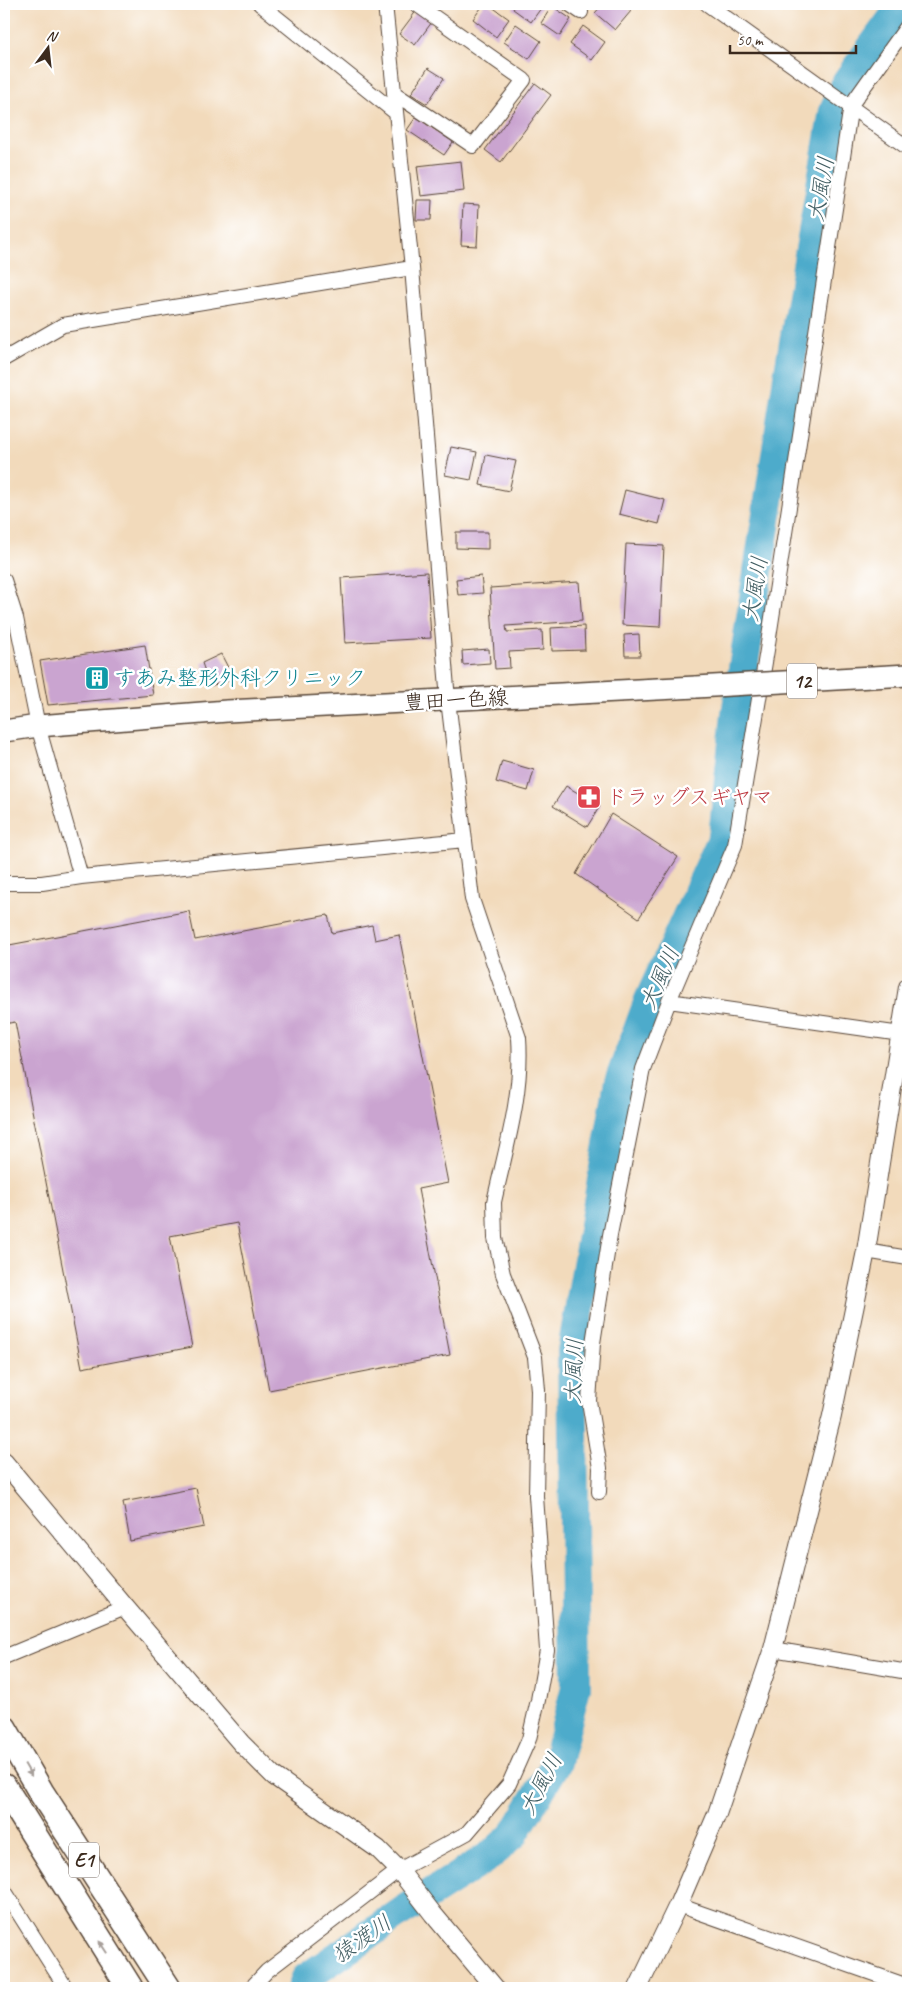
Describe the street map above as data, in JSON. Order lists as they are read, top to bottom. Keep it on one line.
{"streets":{"highway":["E1"],"main road":["12","豊田一色線"]},"water":["大風川","猿渡川"],"places":{"building":["すあみ整形外科クリニック"],"pharmacy":["ドラッグスギヤマ"]},"scale_bar":"50 m","north":"top"}
